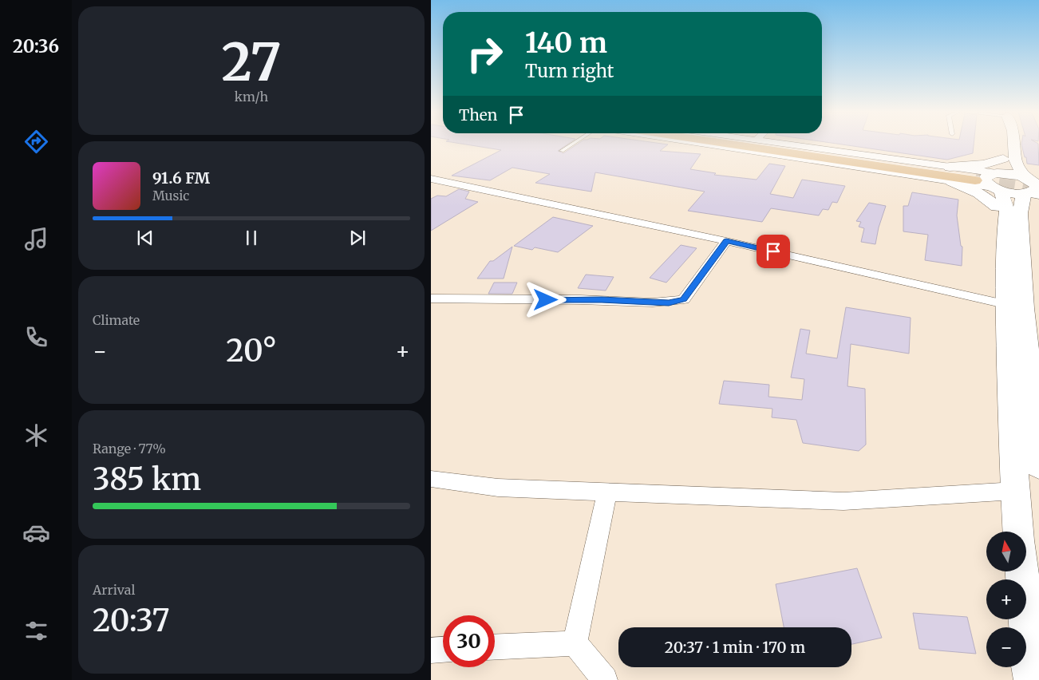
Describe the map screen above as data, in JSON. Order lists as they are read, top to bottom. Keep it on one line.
{"north":"top","page":{"tabs":"20:36","tile":[["27","km/h"],"Climate",["Range · 77%","385 km"],["Arrival","20:37"]],"turn":["140 m","Turn right"],"then":"Then","song":["91.6 FM","Music"],"heat":["−","20°","+"],"map_buttons":["+","−"],"limit":"30","trip":"20:37 · 1 min · 170 m"}}
